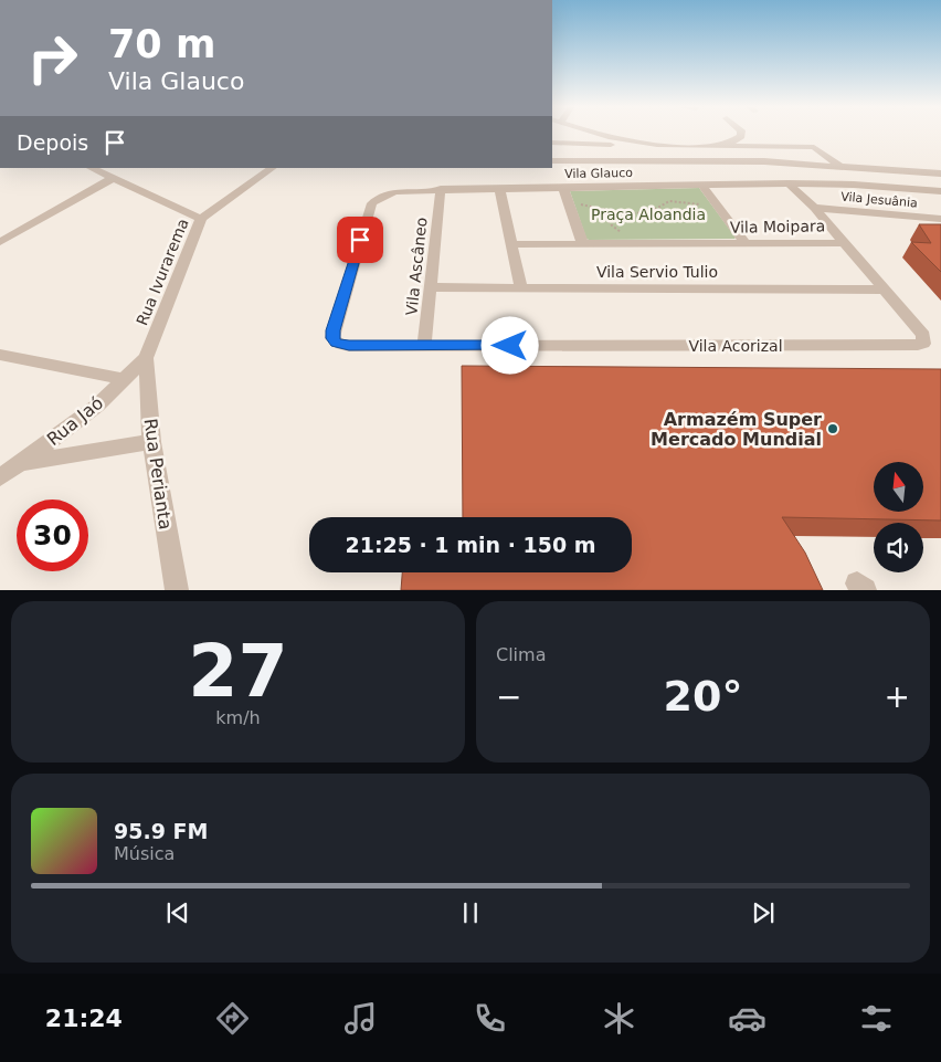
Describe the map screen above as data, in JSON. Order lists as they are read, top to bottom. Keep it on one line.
{"streets":{"street":["Vila Glauco","Vila Jesuânia","Vila Moipara","Vila Ascâneo","Rua Ivurarema","Vila Servio Tulio","Vila Acorizal","Rua Jaó","Rua Perianta"]},"crossings":[["Vila Glauco","Vila Ascâneo"],["Vila Glauco","Vila Acorizal"],["Vila Jesuânia","Vila Acorizal"],["Vila Moipara","Vila Acorizal"],["Vila Ascâneo","Vila Servio Tulio"],["Vila Ascâneo","Vila Acorizal"],["Rua Ivurarema","Rua Jaó"],["Rua Ivurarema","Rua Perianta"],["Vila Servio Tulio","Vila Acorizal"],["Rua Jaó","Rua Perianta"]],"parks":["Praça Aloandia"],"places":["Armazém Super Mercado Mundial"],"north":"top","page":{"turn":["70 m","Vila Glauco"],"then":"Depois","limit":"30","trip":"21:25 · 1 min · 150 m","tile":[["27","km/h"],"Clima"],"heat":["−","20°","+"],"song":["95.9 FM","Música"],"tabs":"21:24"}}
